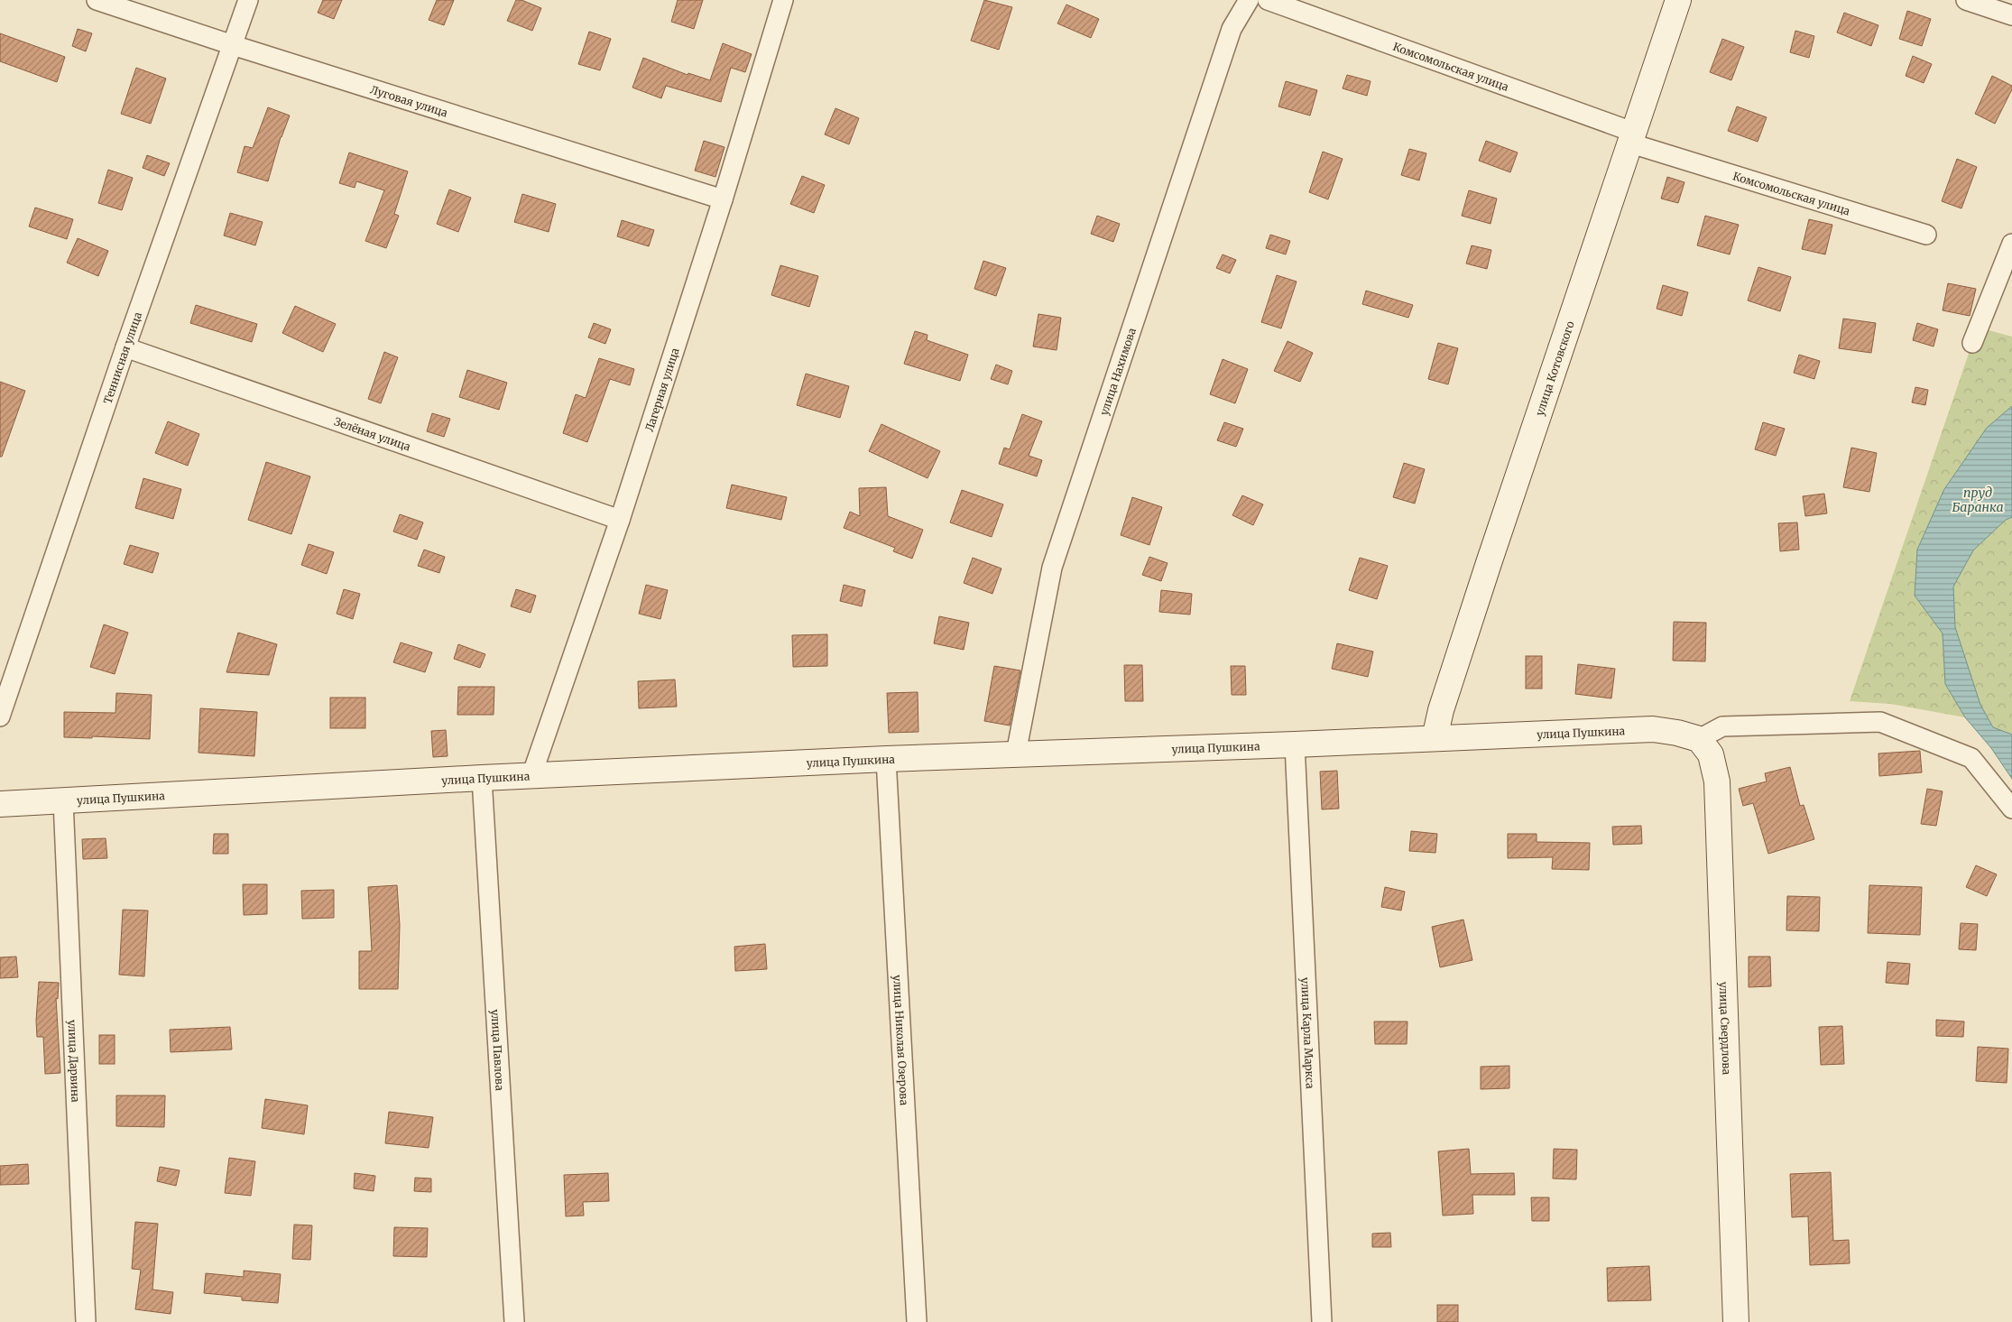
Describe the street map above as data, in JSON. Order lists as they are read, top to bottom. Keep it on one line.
{"streets":{"main road":["улица Котовского","улица Пушкина","улица Свердлова"],"street":["Комсомольская улица","Луговая улица","Теннисная улица","улица Нахимова","Лагерная улица","Зелёная улица","улица Карла Маркса","улица Николая Озерова","улица Павлова","улица Дарвина"]},"crossings":[["Комсомольская улица","улица Котовского"],["Луговая улица","Теннисная улица"],["Луговая улица","Лагерная улица"],["Теннисная улица","Зелёная улица"],["улица Котовского","улица Пушкина"],["улица Нахимова","улица Пушкина"],["Лагерная улица","Зелёная улица"],["Лагерная улица","улица Пушкина"],["улица Пушкина","улица Свердлова"],["улица Пушкина","улица Карла Маркса"],["улица Пушкина","улица Николая Озерова"],["улица Пушкина","улица Павлова"],["улица Пушкина","улица Дарвина"]],"water":["пруд Баранка"]}
